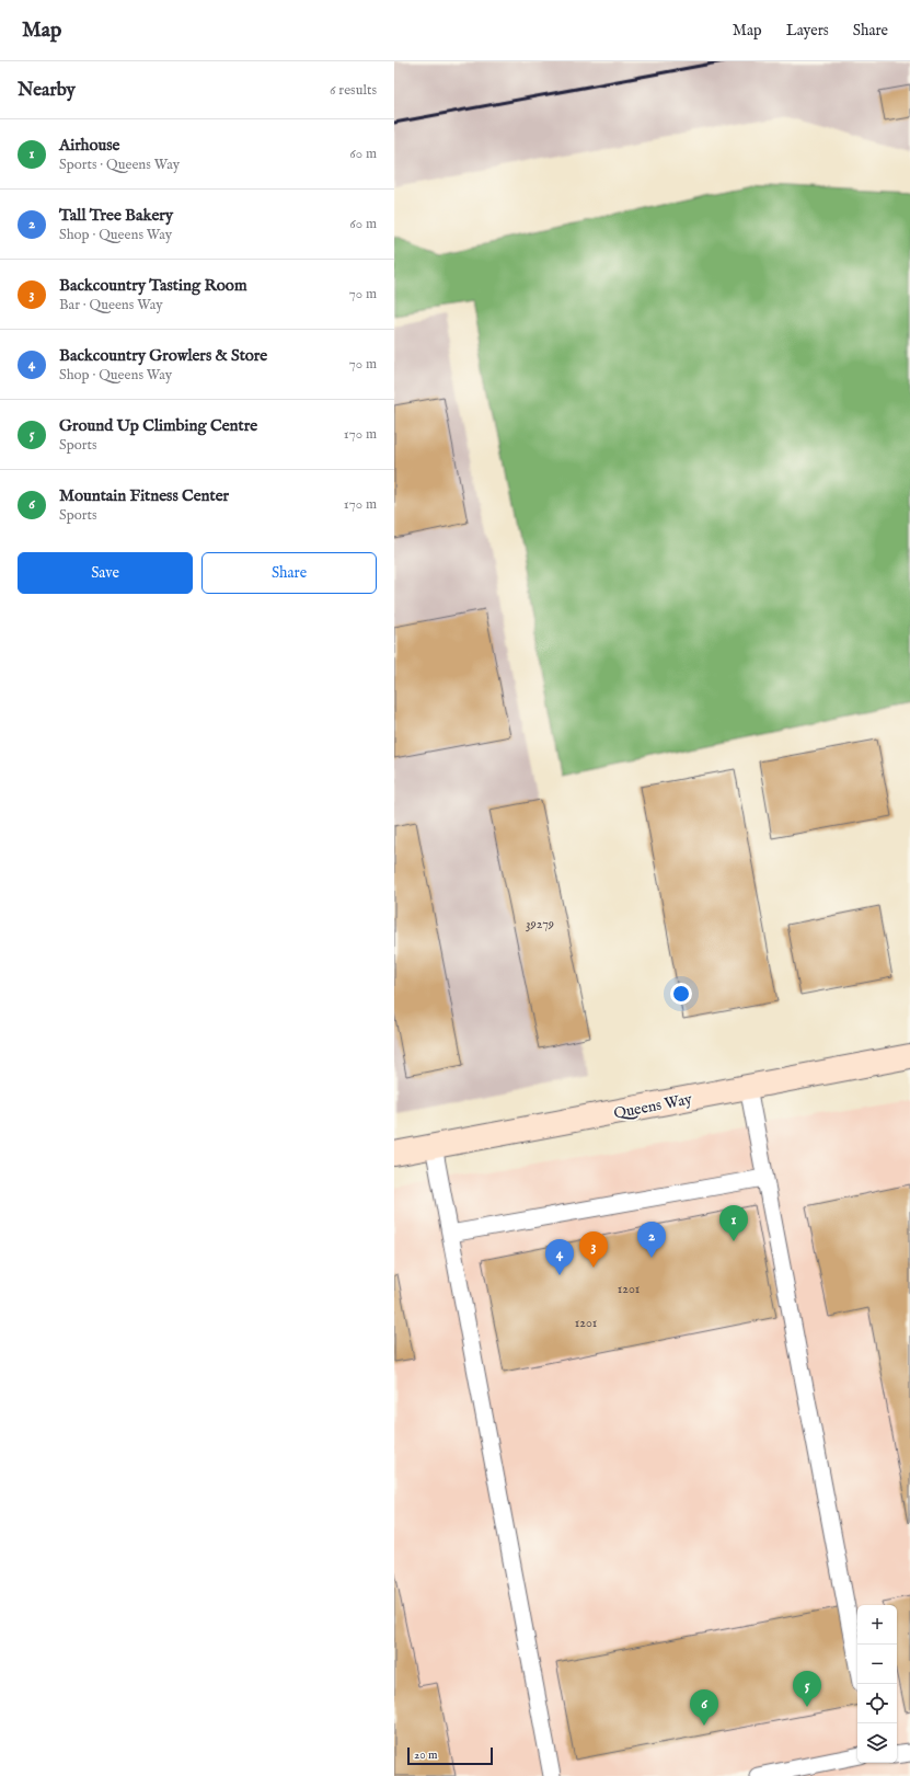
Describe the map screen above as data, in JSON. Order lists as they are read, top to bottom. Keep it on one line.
{"streets":{"street":["Queens Way"]},"house_numbers":["39279","1201","1201"],"scale_bar":"20 m","page":{"header":"Map","nav":["Map","Layers","Share"],"heading":["Nearby","6 results"],"list":[{"mark":"1","name":"Airhouse","note":"Sports · Queens Way","value":"60 m"},{"mark":"2","name":"Tall Tree Bakery","note":"Shop · Queens Way","value":"60 m"},{"mark":"3","name":"Backcountry Tasting Room","note":"Bar · Queens Way","value":"70 m"},{"mark":"4","name":"Backcountry Growlers & Store","note":"Shop · Queens Way","value":"70 m"},{"mark":"5","name":"Ground Up Climbing Centre","note":"Sports","value":"170 m"},{"mark":"6","name":"Mountain Fitness Center","note":"Sports","value":"170 m"}],"buttons":["Save","Share"],"pins":["1","2","3","4","5","6"],"map_buttons":["+","−"],"scale":"20 m"}}
